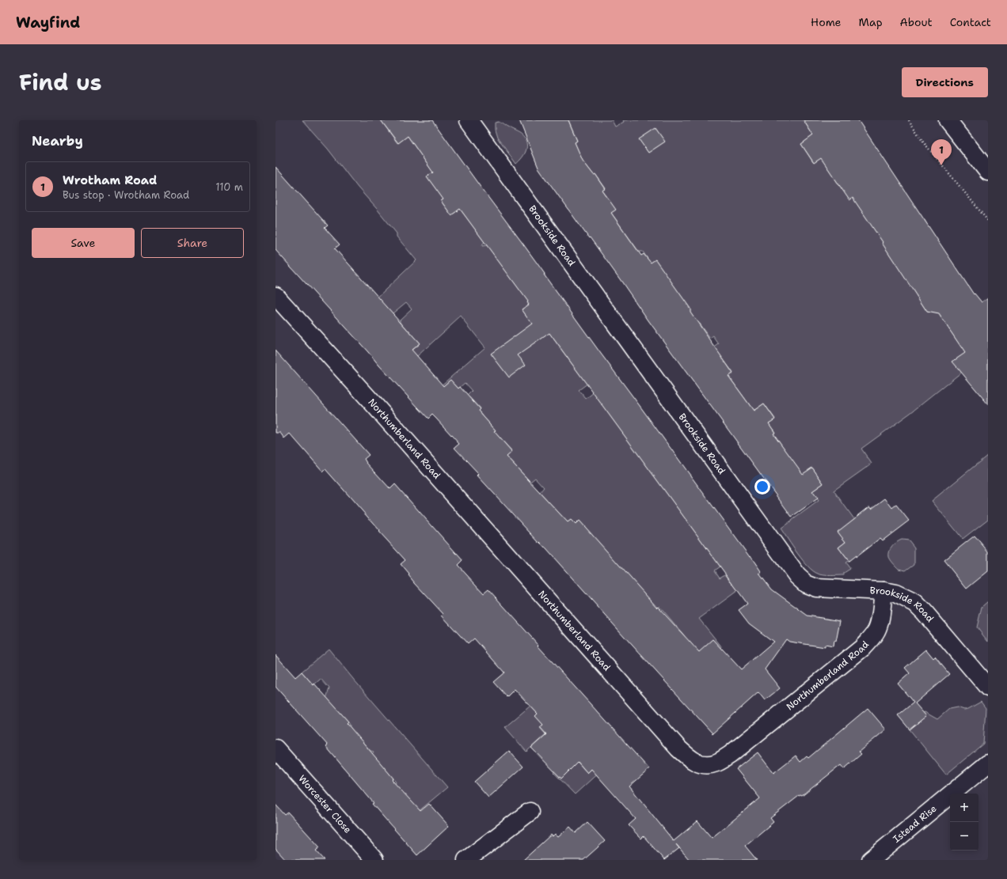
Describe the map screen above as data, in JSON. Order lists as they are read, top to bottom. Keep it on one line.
{"streets":{"street":["Brookside Road","Northumberland Road","Worcester Close","Istead Rise"]},"crossings":[["Brookside Road","Northumberland Road"]],"page":{"header":"Wayfind","nav":["Home","Map","About","Contact"],"title":"Find us","buttons":["Directions",["Save","Share"]],"heading":"Nearby","pins":"1","list":[{"mark":"1","name":"Wrotham Road","note":"Bus stop · Wrotham Road","value":"110 m"}],"map_buttons":["+","−"]}}
